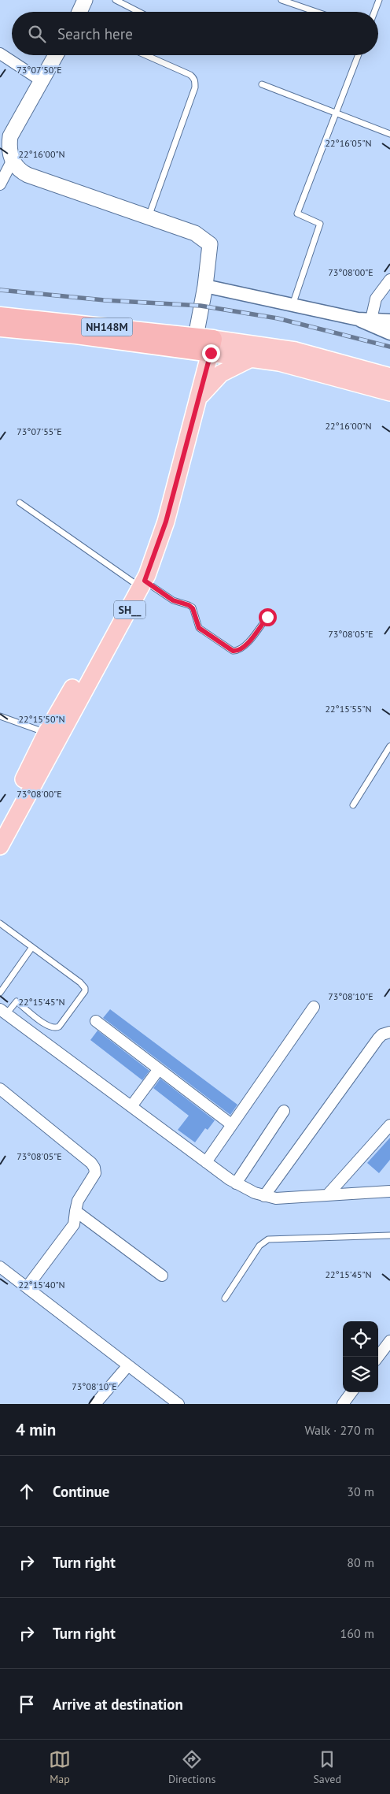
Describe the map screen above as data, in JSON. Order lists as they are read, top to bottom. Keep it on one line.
{"streets":{"highway":["NH148M"],"main road":["SH__"]},"crossings":[["NH148M","SH__"]],"page":{"search":"Search here","heading":["4 min","Walk · 270 m"],"list":[["Continue","30 m"],["Turn right","80 m"],["Turn right","160 m"],"Arrive at destination"],"nav":["Map","Directions","Saved"]},"coordinates":["73°07'50\"E","22°16'05\"N","22°16'00\"N","73°08'00\"E","73°07'55\"E","73°08'05\"E","22°15'55\"N","22°15'50\"N","73°08'10\"E","22°15'45\"N","22°15'40\"N"]}
